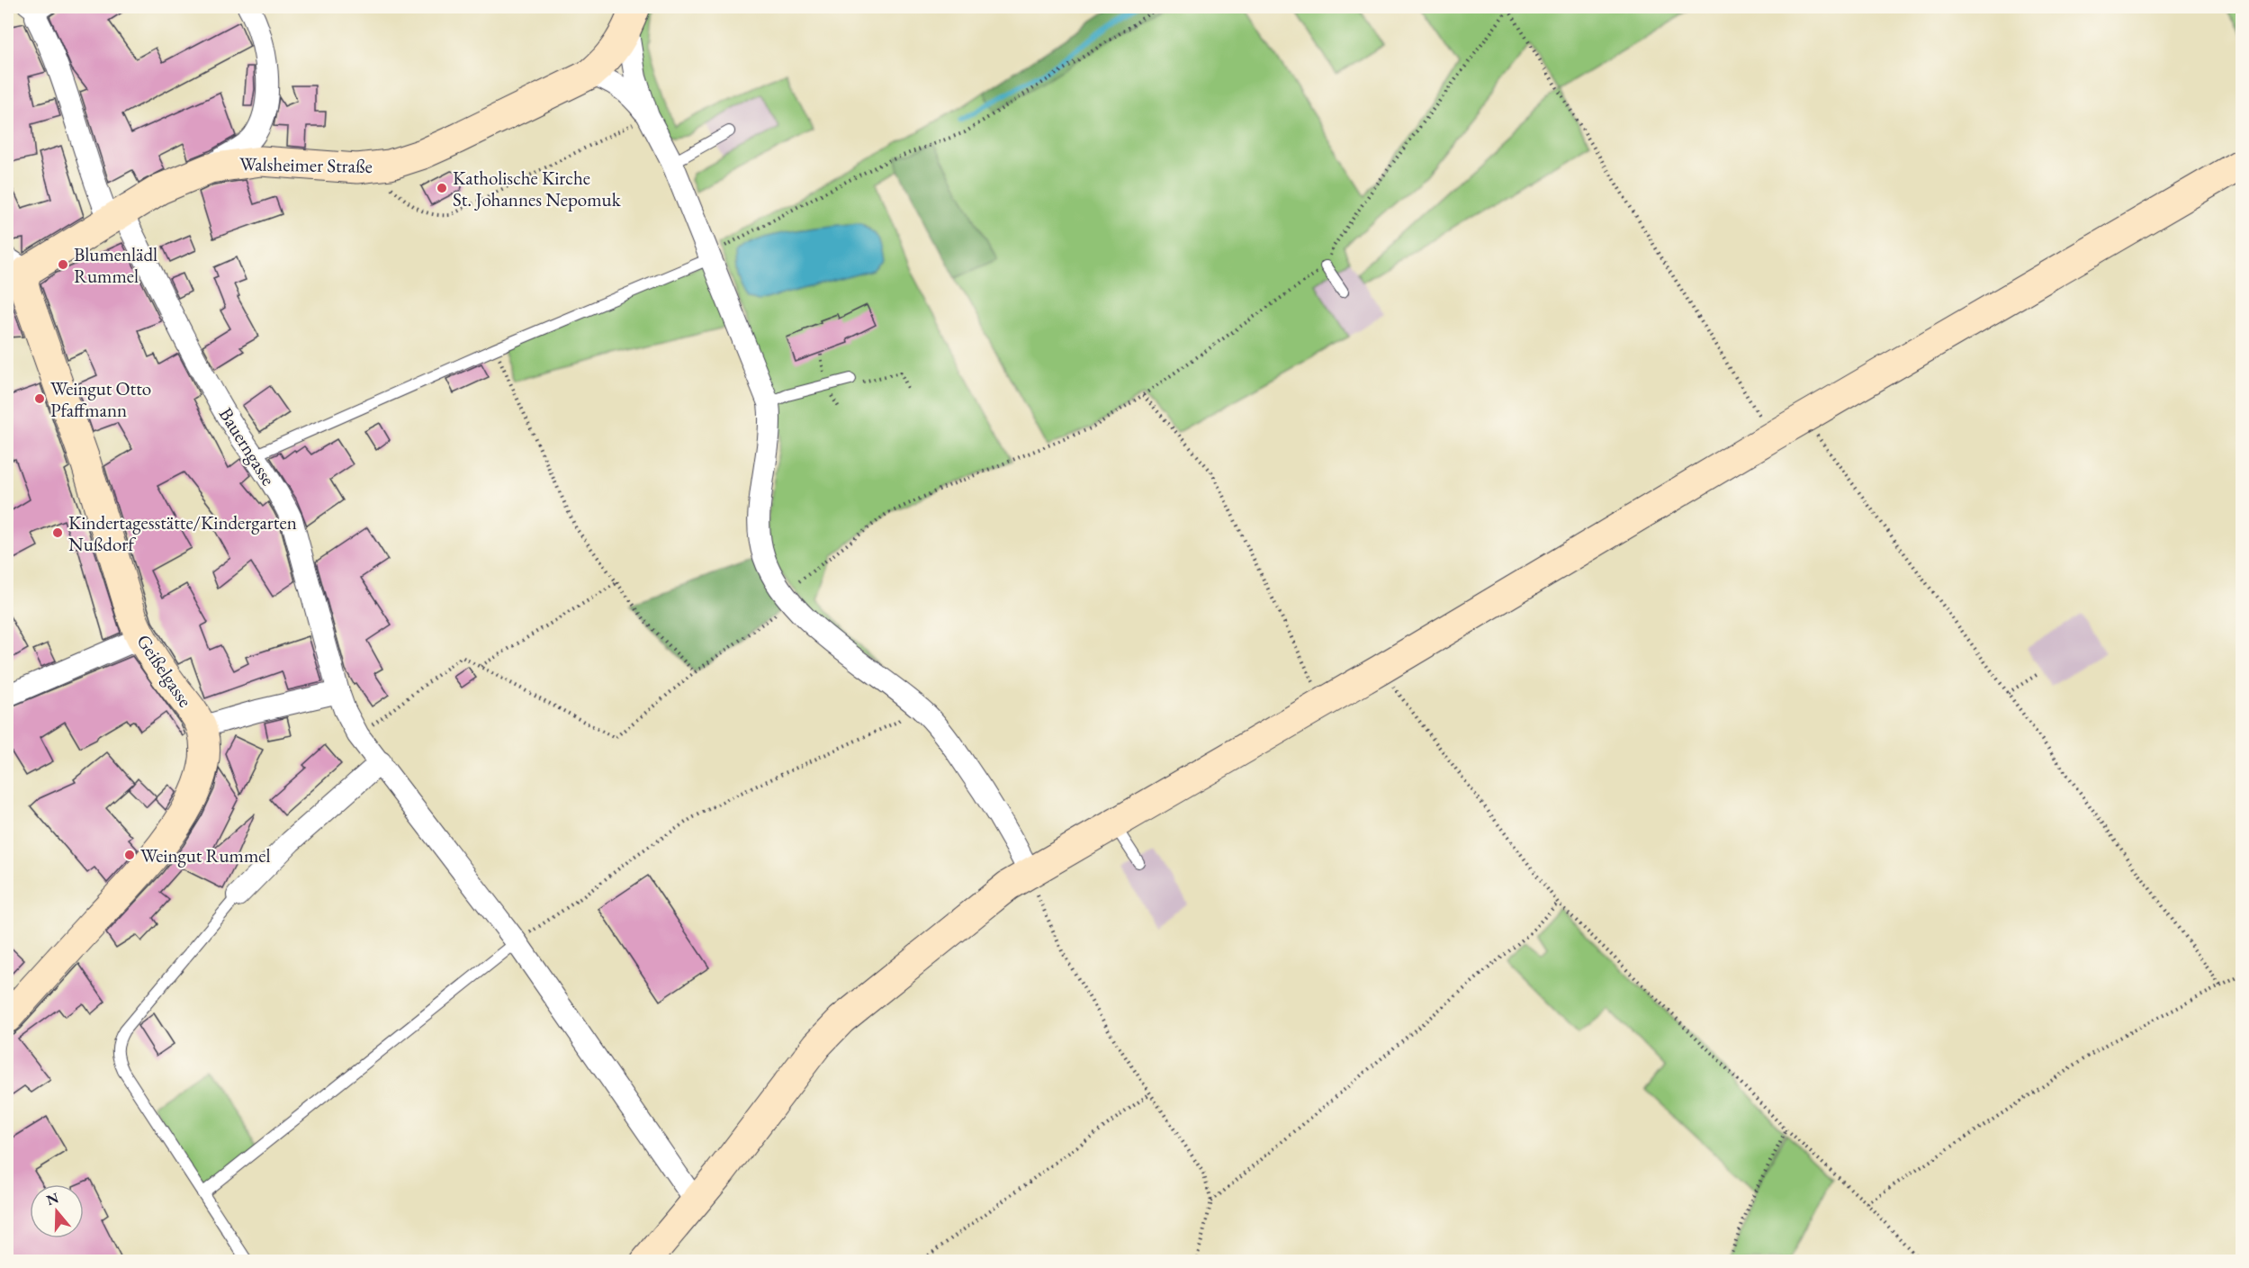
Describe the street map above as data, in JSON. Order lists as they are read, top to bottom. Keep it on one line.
{"streets":{"street":["Walsheimer Straße","Bauerngasse","Geißelgasse"]},"crossings":[["Walsheimer Straße","Bauerngasse"],["Walsheimer Straße","Geißelgasse"]],"places":["Katholische Kirche St. Johannes Nepomuk","Blumenlädl Rummel","Weingut Otto Pfaffmann","Kindertagesstätte/Kindergarten Nußdorf","Weingut Rummel"],"north":"top"}
